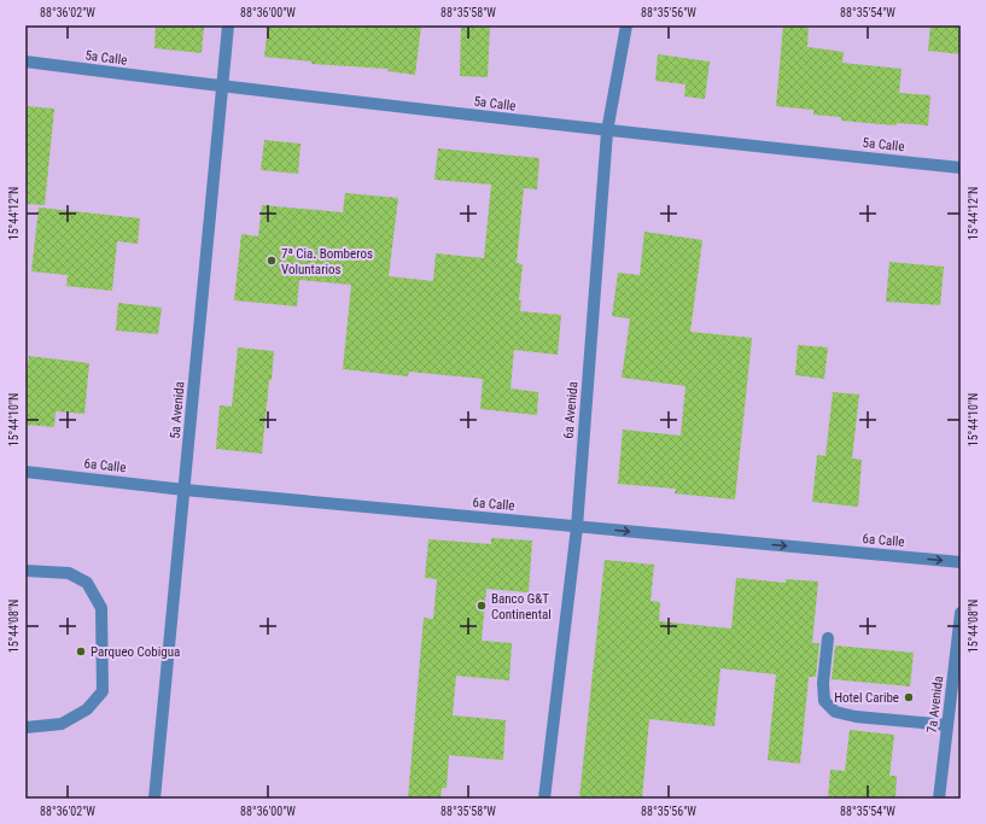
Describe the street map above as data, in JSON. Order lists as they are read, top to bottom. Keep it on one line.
{"streets":{"street":["5a Calle","5a Avenida","6a Avenida","6a Calle","7a Avenida"]},"crossings":[["5a Calle","5a Avenida"],["5a Calle","6a Avenida"],["5a Avenida","6a Calle"],["6a Avenida","6a Calle"]],"one_way":["6a Calle"],"places":["7ª Cia. Bomberos Voluntarios","Banco G&T Continental","Parqueo Cobigua","Hotel Caribe"],"coordinates":["88°36'02\"W","88°36'00\"W","88°35'58\"W","88°35'56\"W","88°35'54\"W","15°44'12\"N","15°44'10\"N","15°44'08\"N"]}
